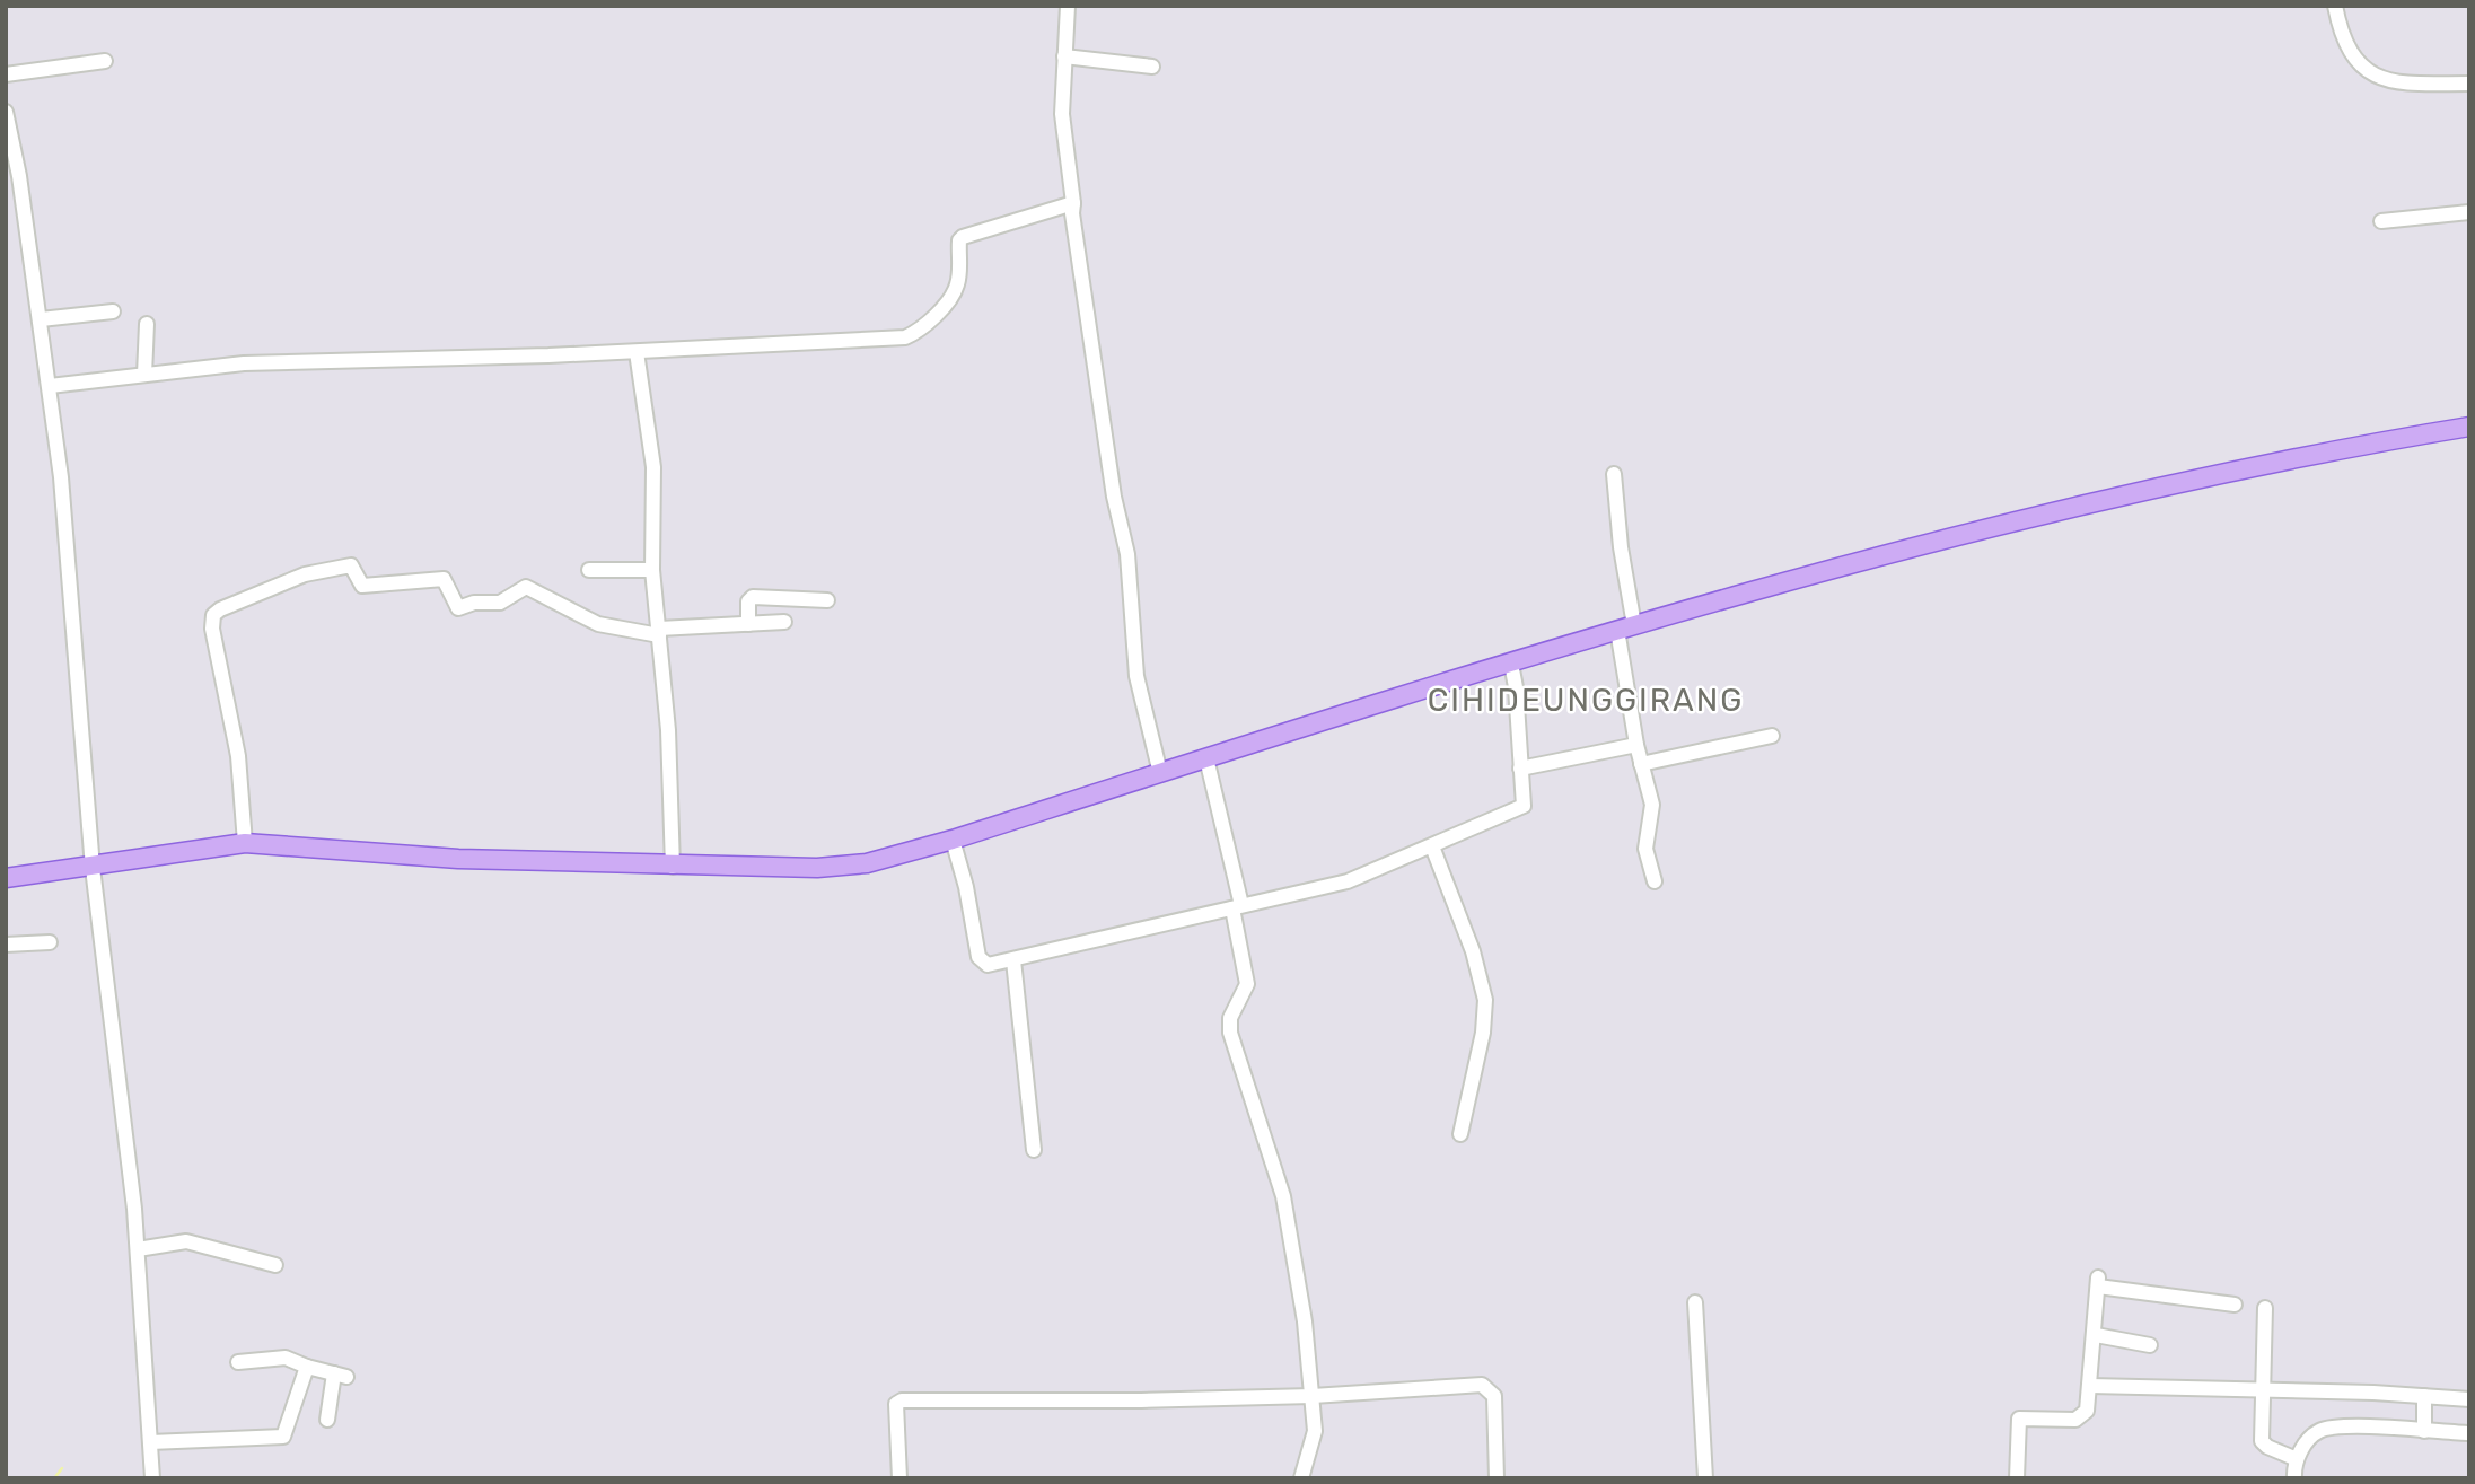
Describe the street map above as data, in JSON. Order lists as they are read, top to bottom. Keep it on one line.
{"districts":["CIHIDEUNGGIRANG"]}
